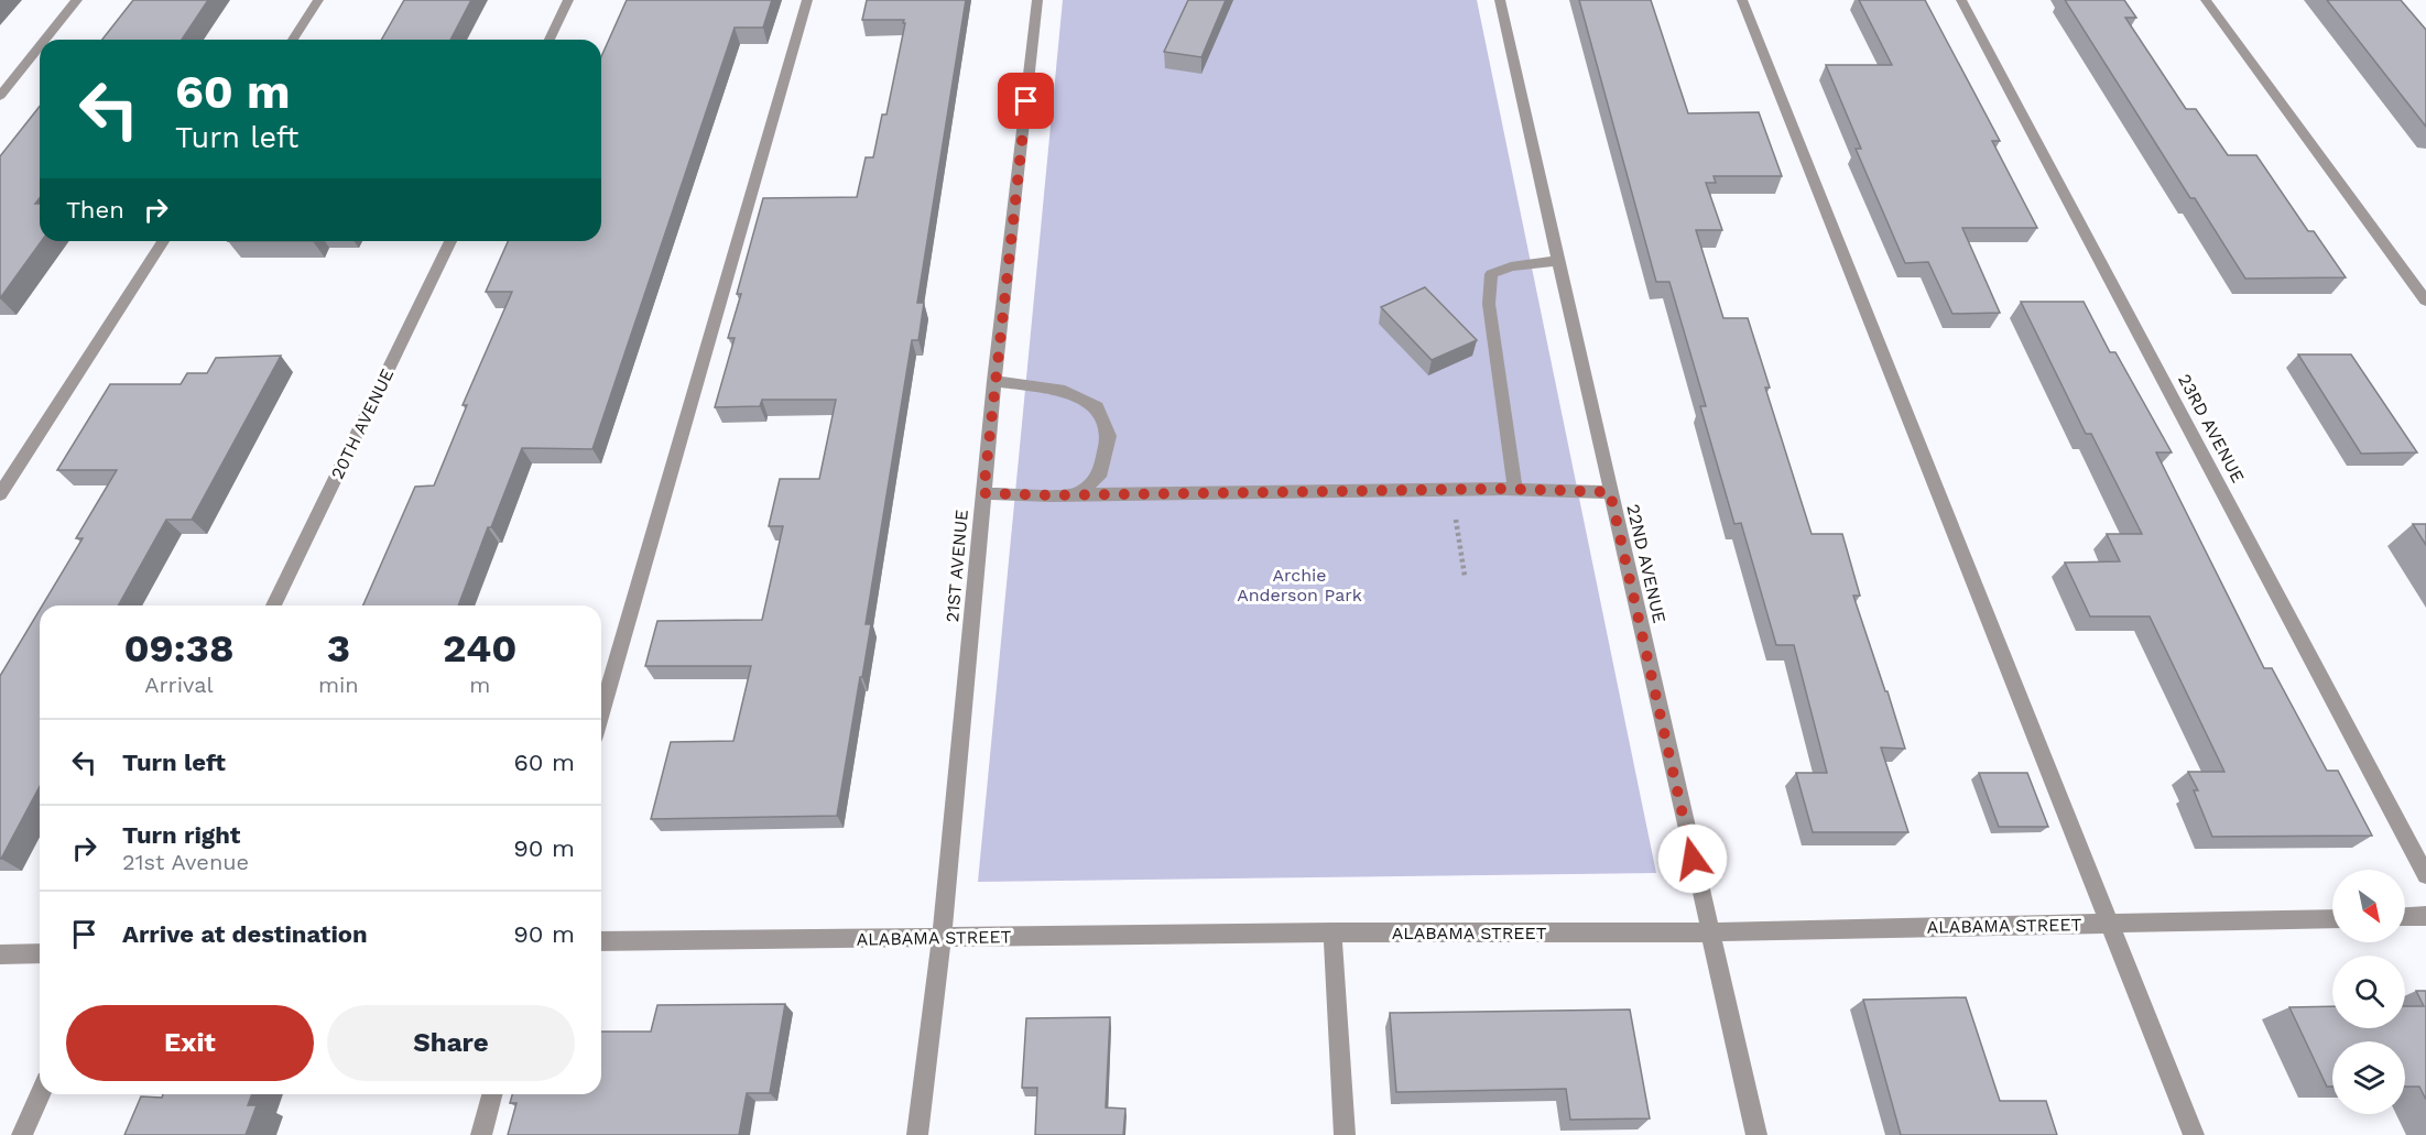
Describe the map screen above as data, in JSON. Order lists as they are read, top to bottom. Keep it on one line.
{"streets":{"street":["20TH AVENUE","23RD AVENUE","22ND AVENUE","21ST AVENUE","ALABAMA STREET"]},"crossings":[["22ND AVENUE","ALABAMA STREET"],["21ST AVENUE","ALABAMA STREET"]],"parks":["Archie Anderson Park"],"north":"bottom right","page":{"turn":["60 m","Turn left"],"then":"Then","eta":["09:38","Arrival","3","min","240","m"],"list":[{"name":"Turn left","value":"60 m"},{"name":"Turn right","note":"21st Avenue","value":"90 m"},{"name":"Arrive at destination","value":"90 m"}],"buttons":["Exit","Share"]}}
